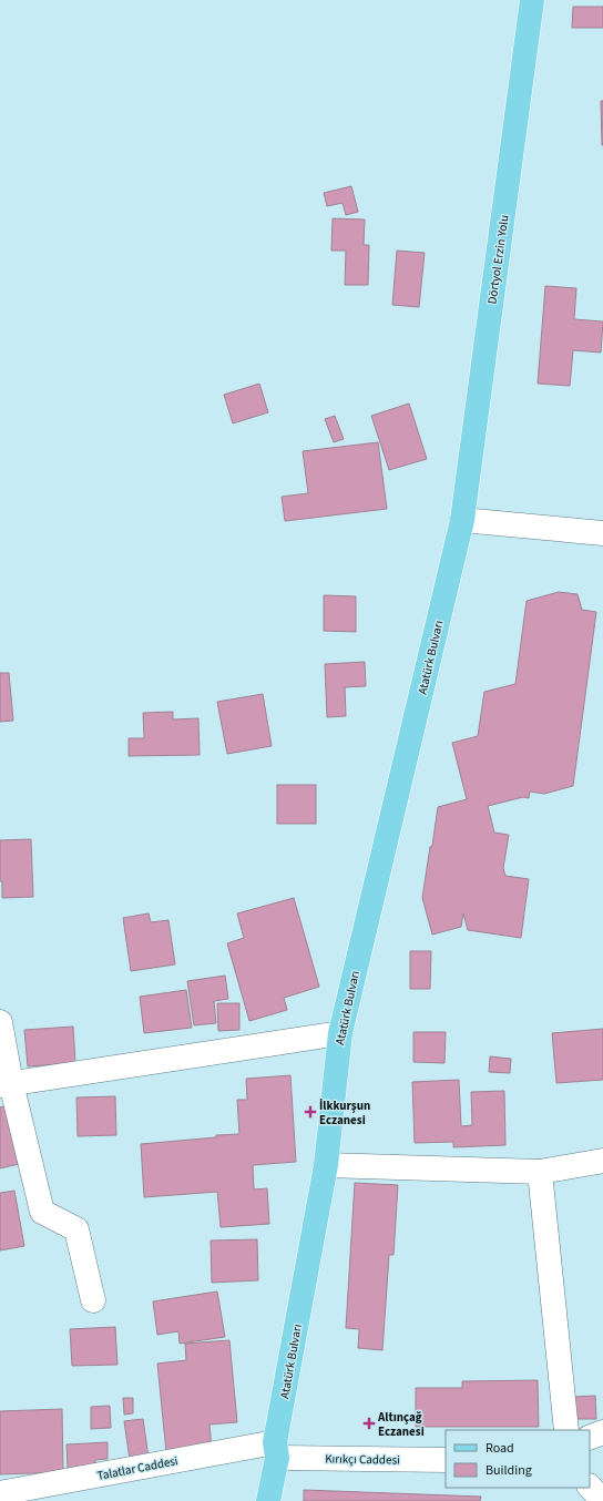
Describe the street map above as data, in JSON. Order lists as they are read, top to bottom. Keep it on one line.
{"streets":{"main road":["Dörtyol Erzin Yolu","Atatürk Bulvarı"],"street":["Kırıkçı Caddesi","Talatlar Caddesi"]},"crossings":[["Dörtyol Erzin Yolu","Atatürk Bulvarı"],["Atatürk Bulvarı","Kırıkçı Caddesi"],["Atatürk Bulvarı","Talatlar Caddesi"],["Kırıkçı Caddesi","Talatlar Caddesi"]],"places":{"health":["İlkkurşun Eczanesi","Altınçağ Eczanesi"]},"legend":["Road","Building"]}
